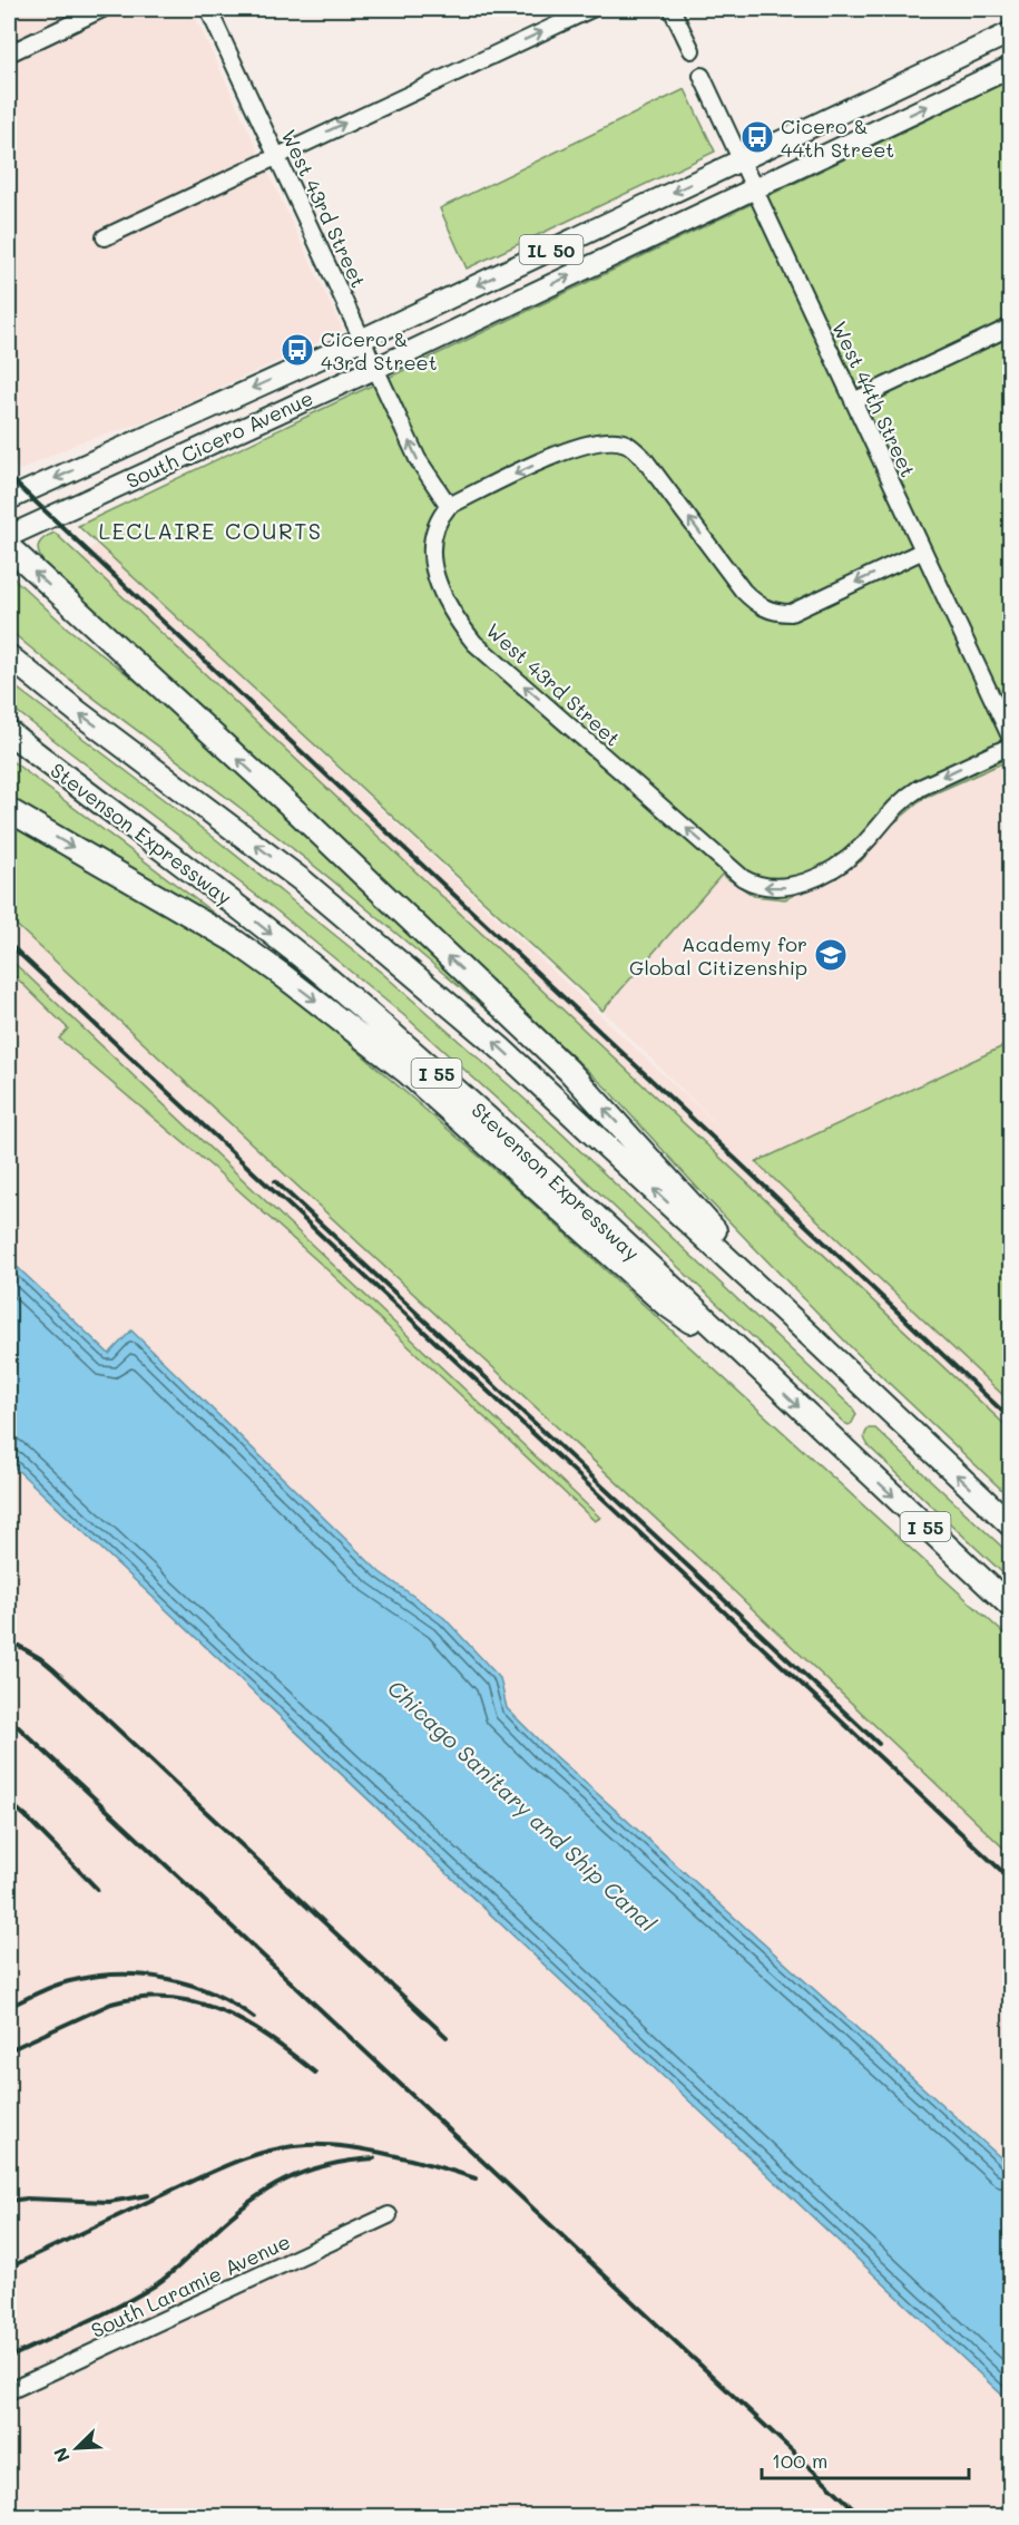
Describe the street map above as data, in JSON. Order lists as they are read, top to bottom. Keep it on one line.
{"streets":{"highway":["Stevenson Expressway","I 55"],"main road":["IL 50","South Cicero Avenue"],"street":["West 43rd Street","West 44th Street","South Laramie Avenue"]},"crossings":[["West 43rd Street","South Cicero Avenue"],["West 44th Street","South Cicero Avenue"]],"districts":["LECLAIRE COURTS"],"water":["Chicago Sanitary and Ship Canal"],"places":{"bus stop":["Cicero & 44th Street","Cicero & 43rd Street"],"school or university":["Academy for Global Citizenship"]},"scale_bar":"100 m","north":"bottom left"}
